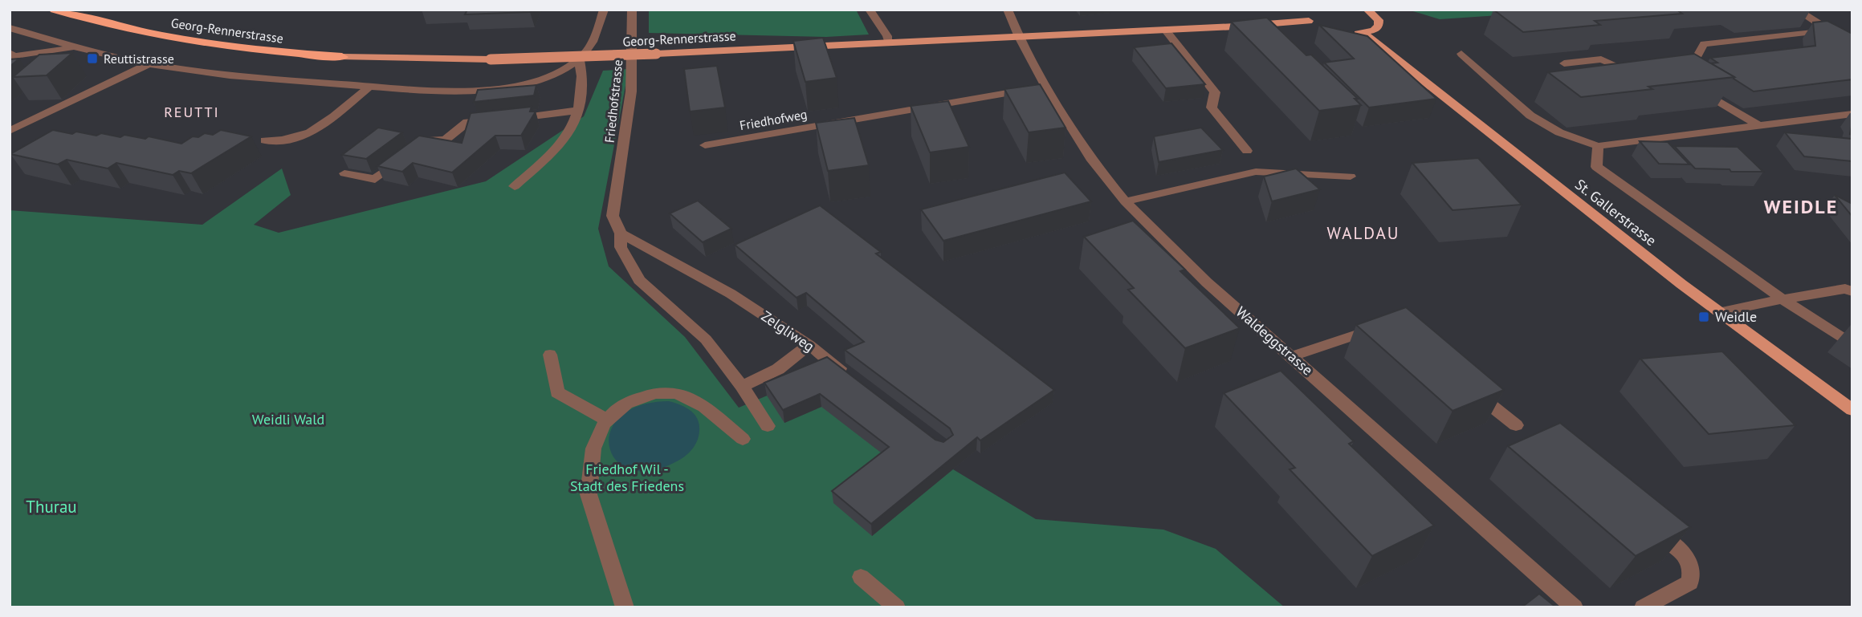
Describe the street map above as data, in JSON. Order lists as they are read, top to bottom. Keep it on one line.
{"streets":{"highway":["Georg-Rennerstrasse"],"main road":["St. Gallerstrasse"],"street":["Friedhofstrasse","Friedhofweg","Zelgliweg","Waldeggstrasse"]},"crossings":[["Georg-Rennerstrasse","Waldeggstrasse"],["Friedhofstrasse","Zelgliweg"],["Friedhofweg","Waldeggstrasse"]],"districts":["REUTTI","WEIDLE","WALDAU"],"parks":["Weidli Wald","Friedhof Wil - Stadt des Friedens","Thurau"],"places":{"transit":["Reuttistrasse","Weidle"]}}
